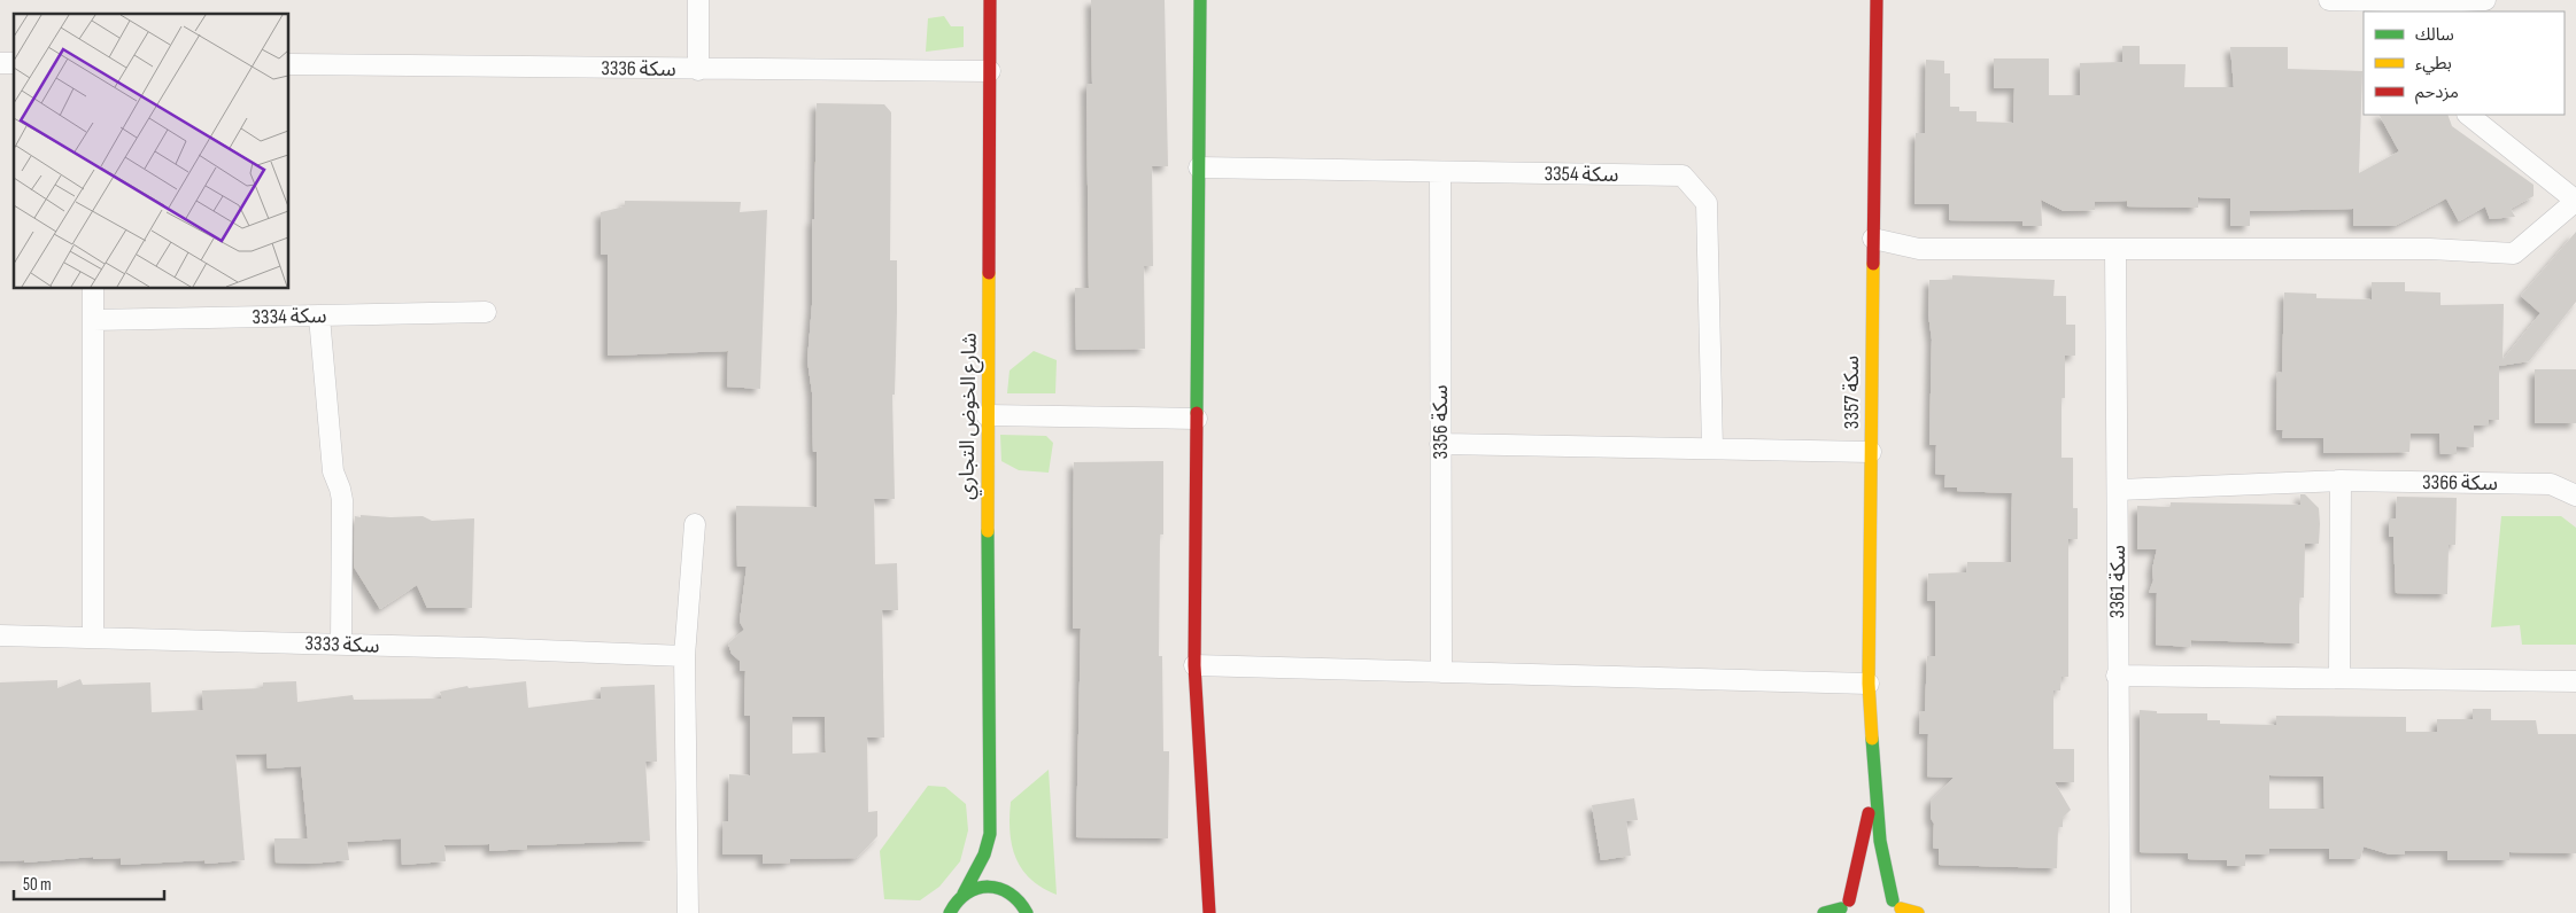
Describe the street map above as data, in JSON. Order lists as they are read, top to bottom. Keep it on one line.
{"streets":{"street":["سكة 3336","سكة 3354","سكة 3334","سكة 3357","شارع الخوض التجاري","سكة 3356","سكة 3366","سكة 3361","سكة 3333"]},"crossings":[["سكة 3336","شارع الخوض التجاري"],["سكة 3354","سكة 3356"],["سكة 3366","سكة 3361"]],"legend":["سالك","بطيء","مزدحم"],"scale_bar":"50 m"}
